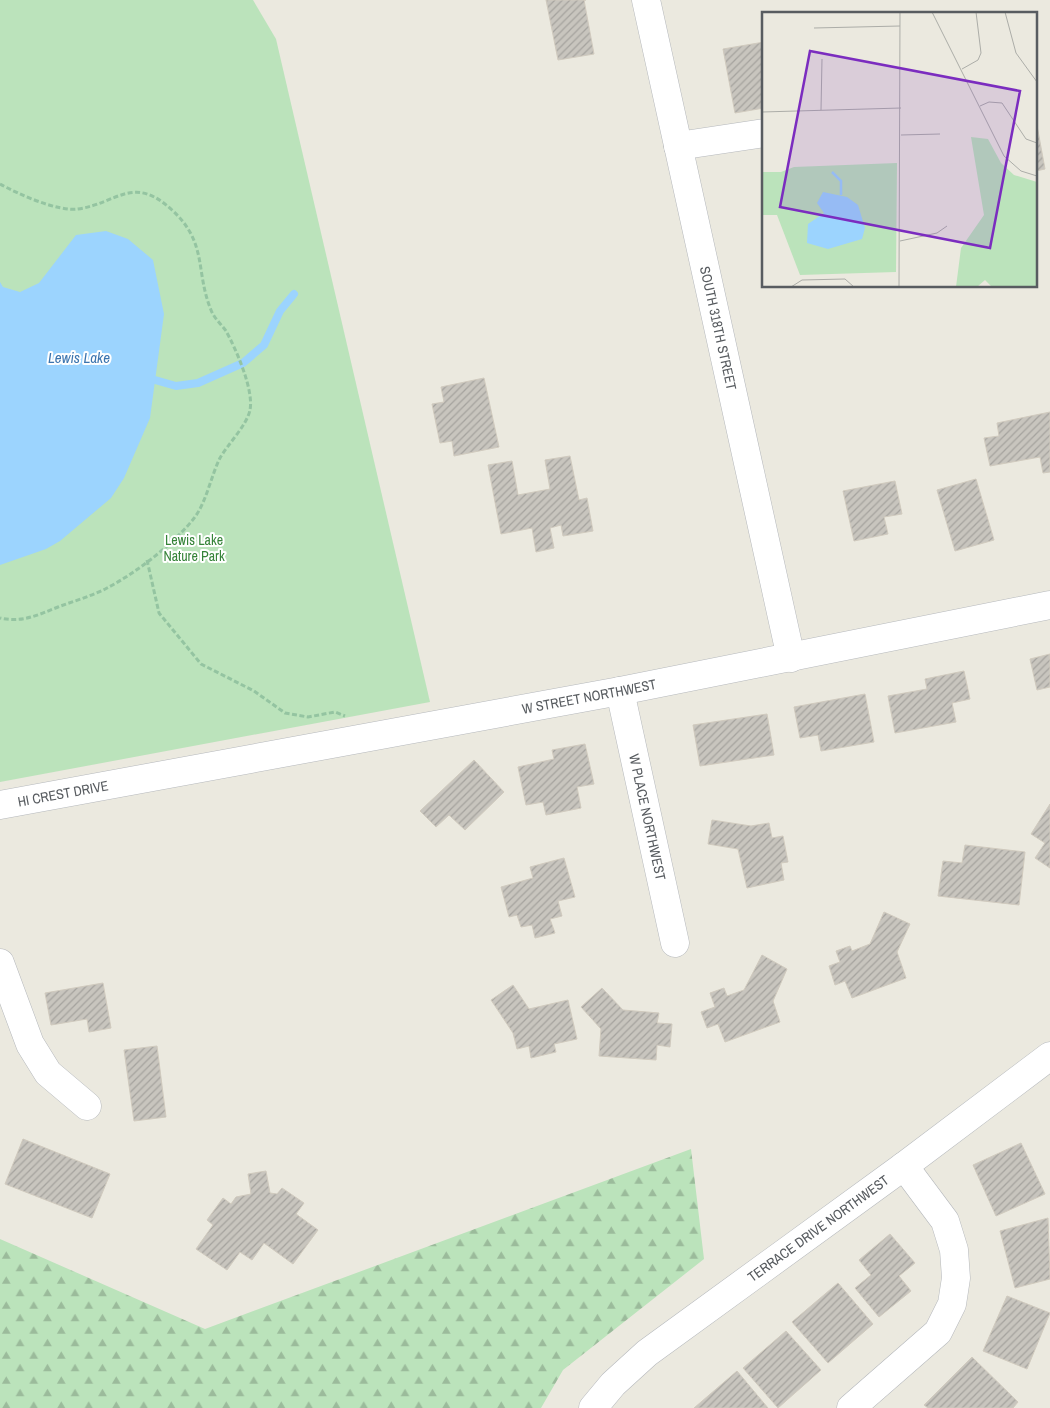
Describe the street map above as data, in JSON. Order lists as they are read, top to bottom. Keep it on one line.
{"streets":{"street":["SOUTH 318TH STREET","W STREET NORTHWEST","HI CREST DRIVE","W PLACE NORTHWEST","TERRACE DRIVE NORTHWEST"]},"crossings":[["SOUTH 318TH STREET","W STREET NORTHWEST"],["W STREET NORTHWEST","HI CREST DRIVE"],["W STREET NORTHWEST","W PLACE NORTHWEST"]],"water":["Lewis Lake"],"parks":["Lewis Lake Nature Park"]}
